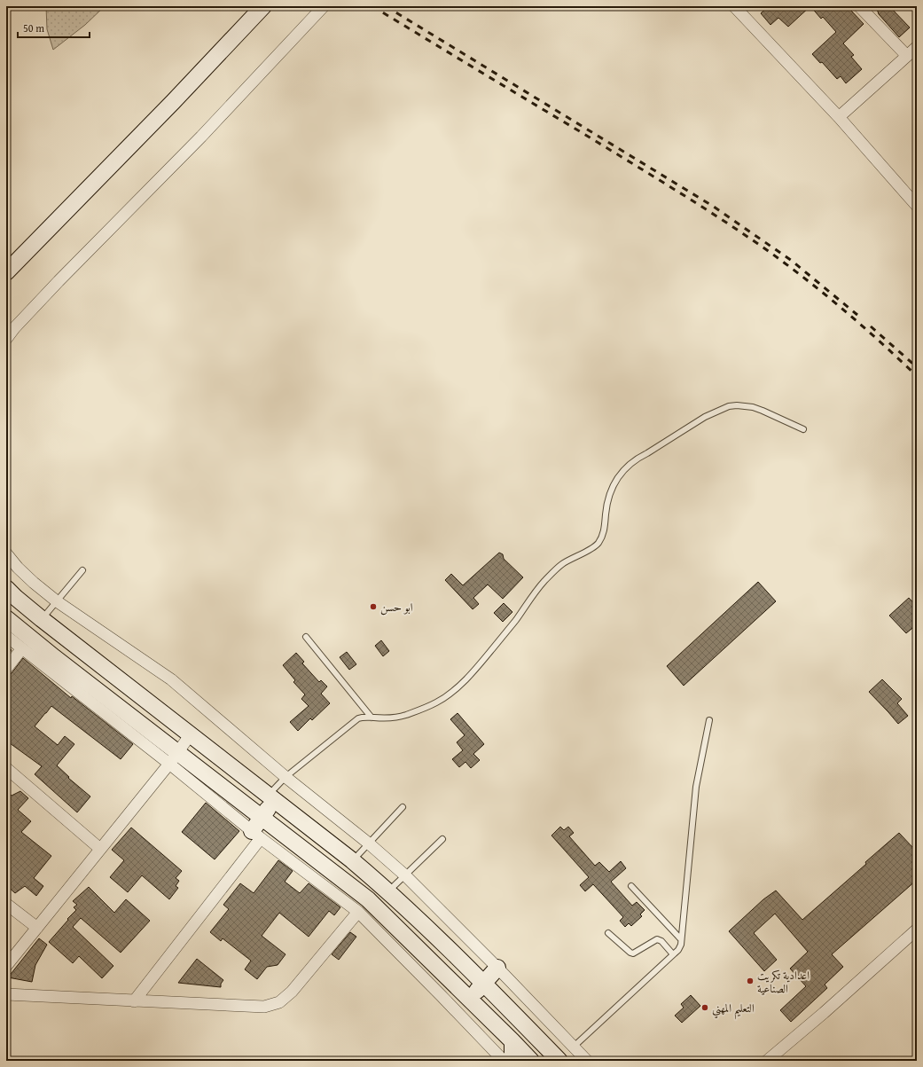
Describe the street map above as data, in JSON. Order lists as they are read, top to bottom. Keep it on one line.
{"places":["ابو حسن","اعدادية تكريت الصناعية","التعليم المهني"],"scale_bar":"50 m"}
